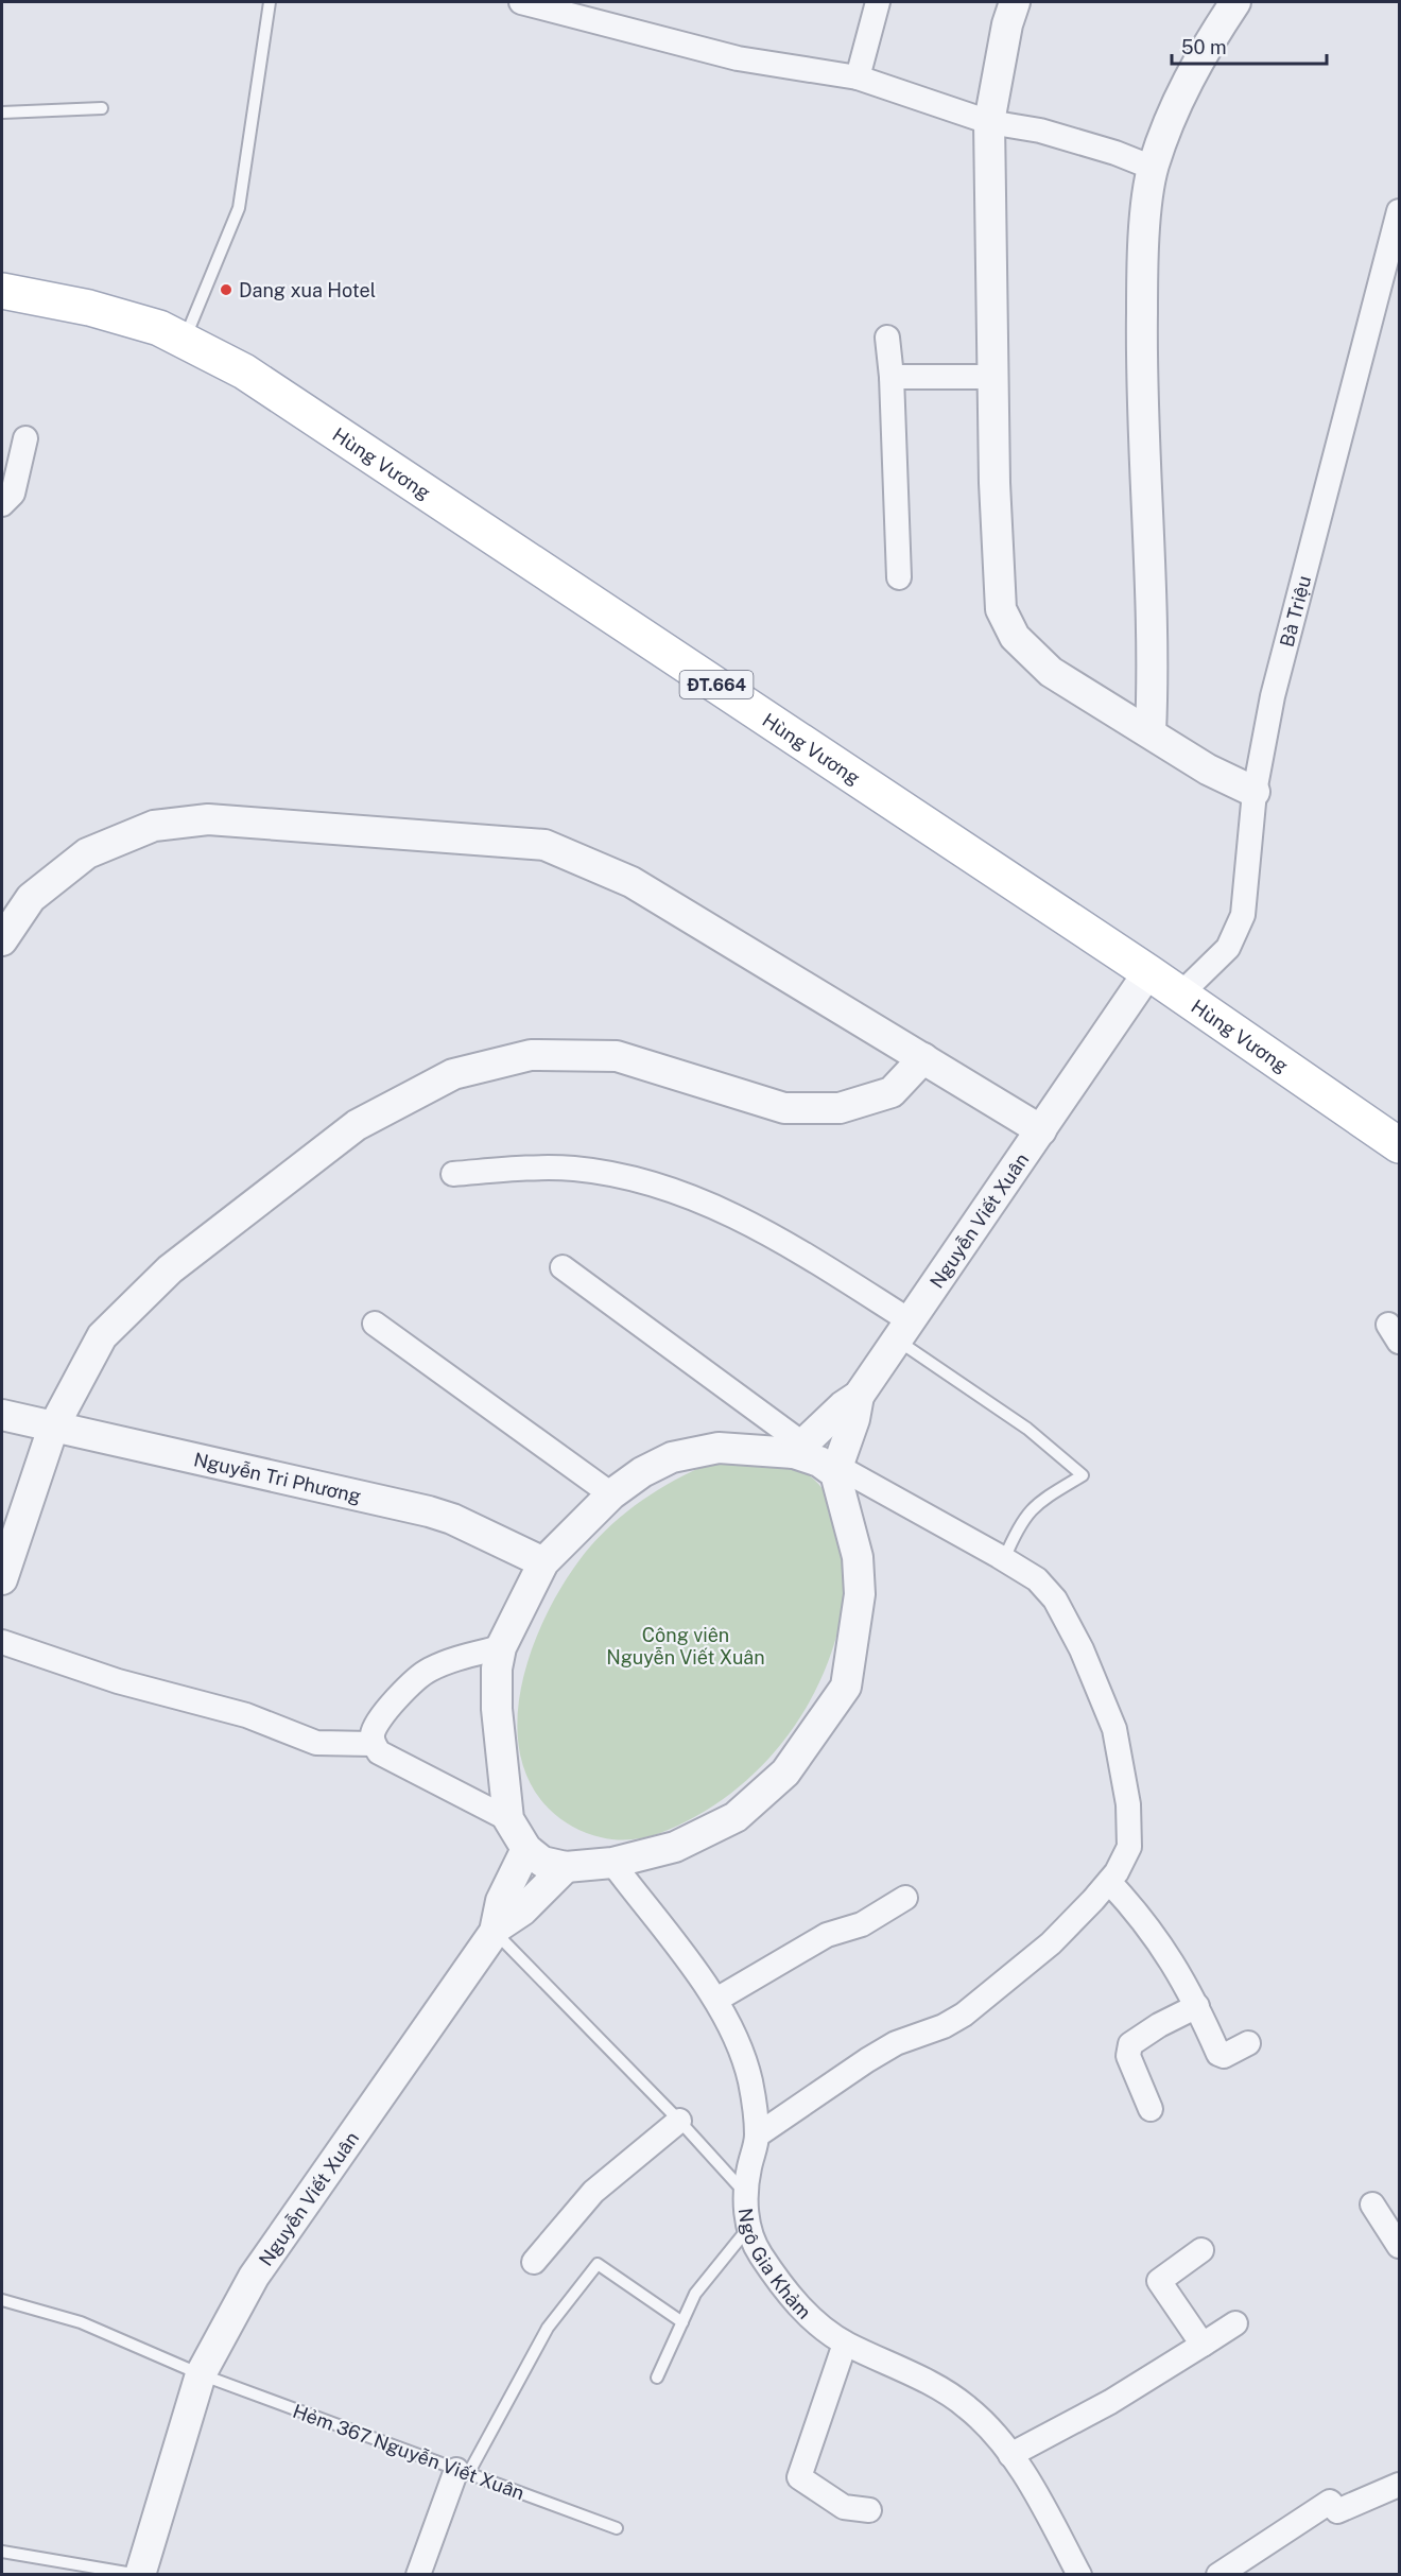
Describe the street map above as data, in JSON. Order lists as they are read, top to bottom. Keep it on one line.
{"streets":{"main road":["Hùng Vương","ĐT.664"],"street":["Bà Triệu","Nguyễn Viết Xuân","Nguyễn Tri Phương","Ngô Gia Khảm"],"lane":["Hẻm 367 Nguyễn Viết Xuân"]},"crossings":[["Hùng Vương","Bà Triệu"],["Hùng Vương","Nguyễn Viết Xuân"],["Nguyễn Viết Xuân","Hẻm 367 Nguyễn Viết Xuân"]],"parks":["Công viên Nguyễn Viết Xuân"],"places":["Dang xua Hotel"],"scale_bar":"50 m"}
